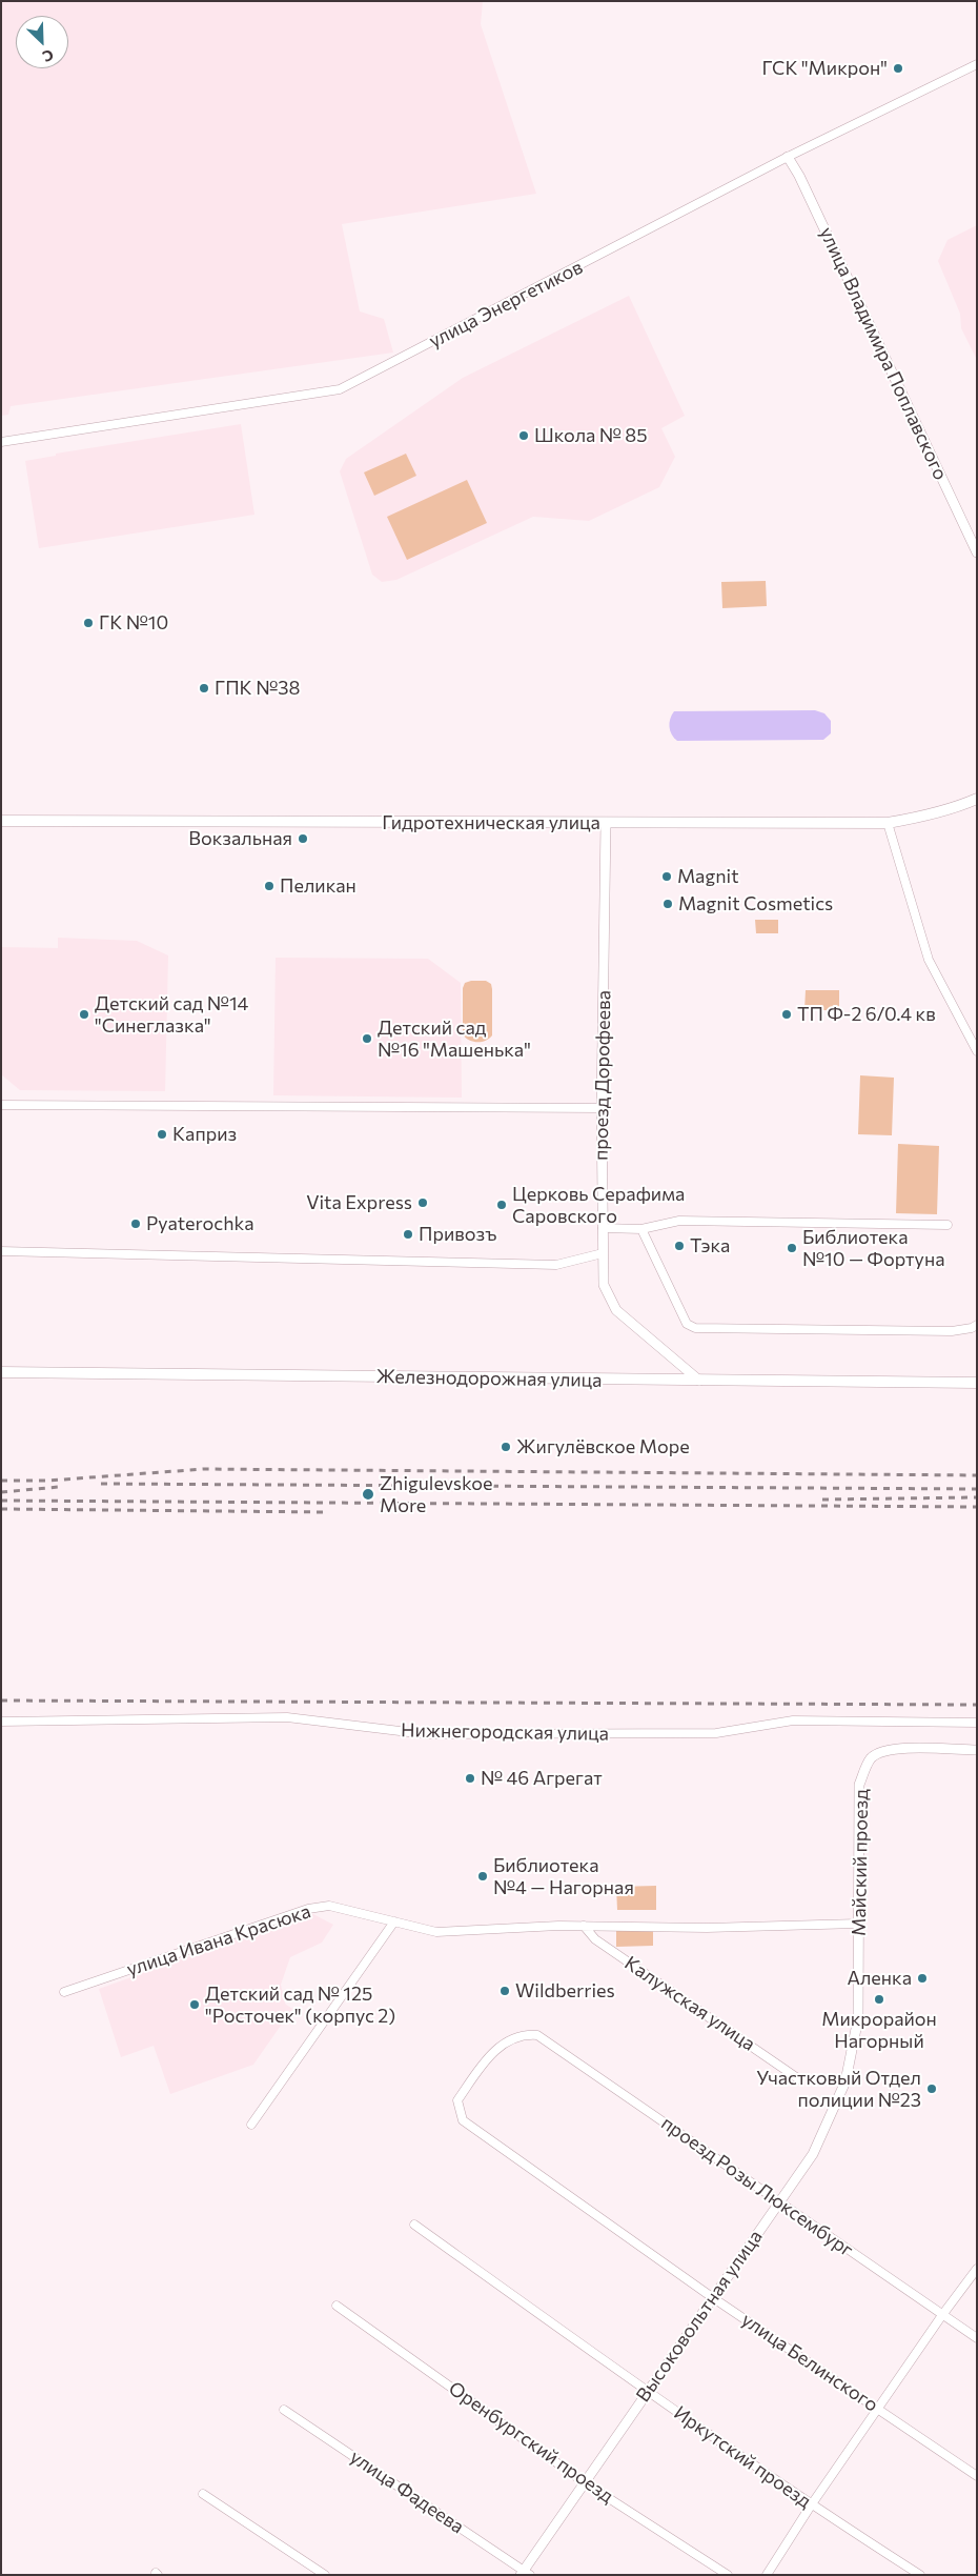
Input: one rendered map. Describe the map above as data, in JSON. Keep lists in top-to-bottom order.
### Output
{
  "streets": {
    "main road": ["Гидротехническая улица", "Железнодорожная улица"],
    "street": [
      "улица Энергетиков",
      "улица Владимира Поплавского",
      "проезд Дорофеева",
      "Нижнегородская улица",
      "Майский проезд",
      "улица Ивана Красюка",
      "Калужская улица",
      "проезд Розы Люксембург",
      "Высоковольтная улица",
      "улица Белинского",
      "Оренбургский проезд",
      "Иркутский проезд",
      "улица Фадеева"
    ]
  },
  "crossings": [
    ["улица Энергетиков", "улица Владимира Поплавского"],
    ["Гидротехническая улица", "проезд Дорофеева"],
    ["проезд Дорофеева", "Железнодорожная улица"],
    ["Майский проезд", "улица Ивана Красюка"],
    ["Майский проезд", "Высоковольтная улица"],
    ["улица Ивана Красюка", "Калужская улица"],
    ["проезд Розы Люксембург", "Высоковольтная улица"],
    ["проезд Розы Люксембург", "улица Белинского"],
    ["Высоковольтная улица", "улица Белинского"],
    ["Высоковольтная улица", "Оренбургский проезд"],
    ["Высоковольтная улица", "Иркутский проезд"],
    ["Высоковольтная улица", "улица Фадеева"]
  ],
  "places": [
    "ГСК \"Микрон\"",
    "Школа № 85",
    "ГК №10",
    "ГПК №38",
    "Вокзальная",
    "Magnit",
    "Пеликан",
    "Magnit Cosmetics",
    "Детский сад №14 \"Синеглазка\"",
    "ТП Ф-2 6/0.4 кв",
    "Детский сад №16 \"Машенька\"",
    "Каприз",
    "Vita Express",
    "Церковь Серафима Саровского",
    "Pyaterochka",
    "Привозъ",
    "Тэка",
    "Библиотека №10 — Фортуна",
    "Жигулёвское Море",
    "Zhigulevskoe More",
    "№ 46 Агрегат",
    "Библиотека №4 — Нагорная",
    "Аленка",
    "Wildberries",
    "Микрорайон Нагорный",
    "Детский сад № 125 \"Росточек\" (корпус 2)",
    "Участковый Отдел полиции №23"
  ],
  "north": "bottom right"
}
